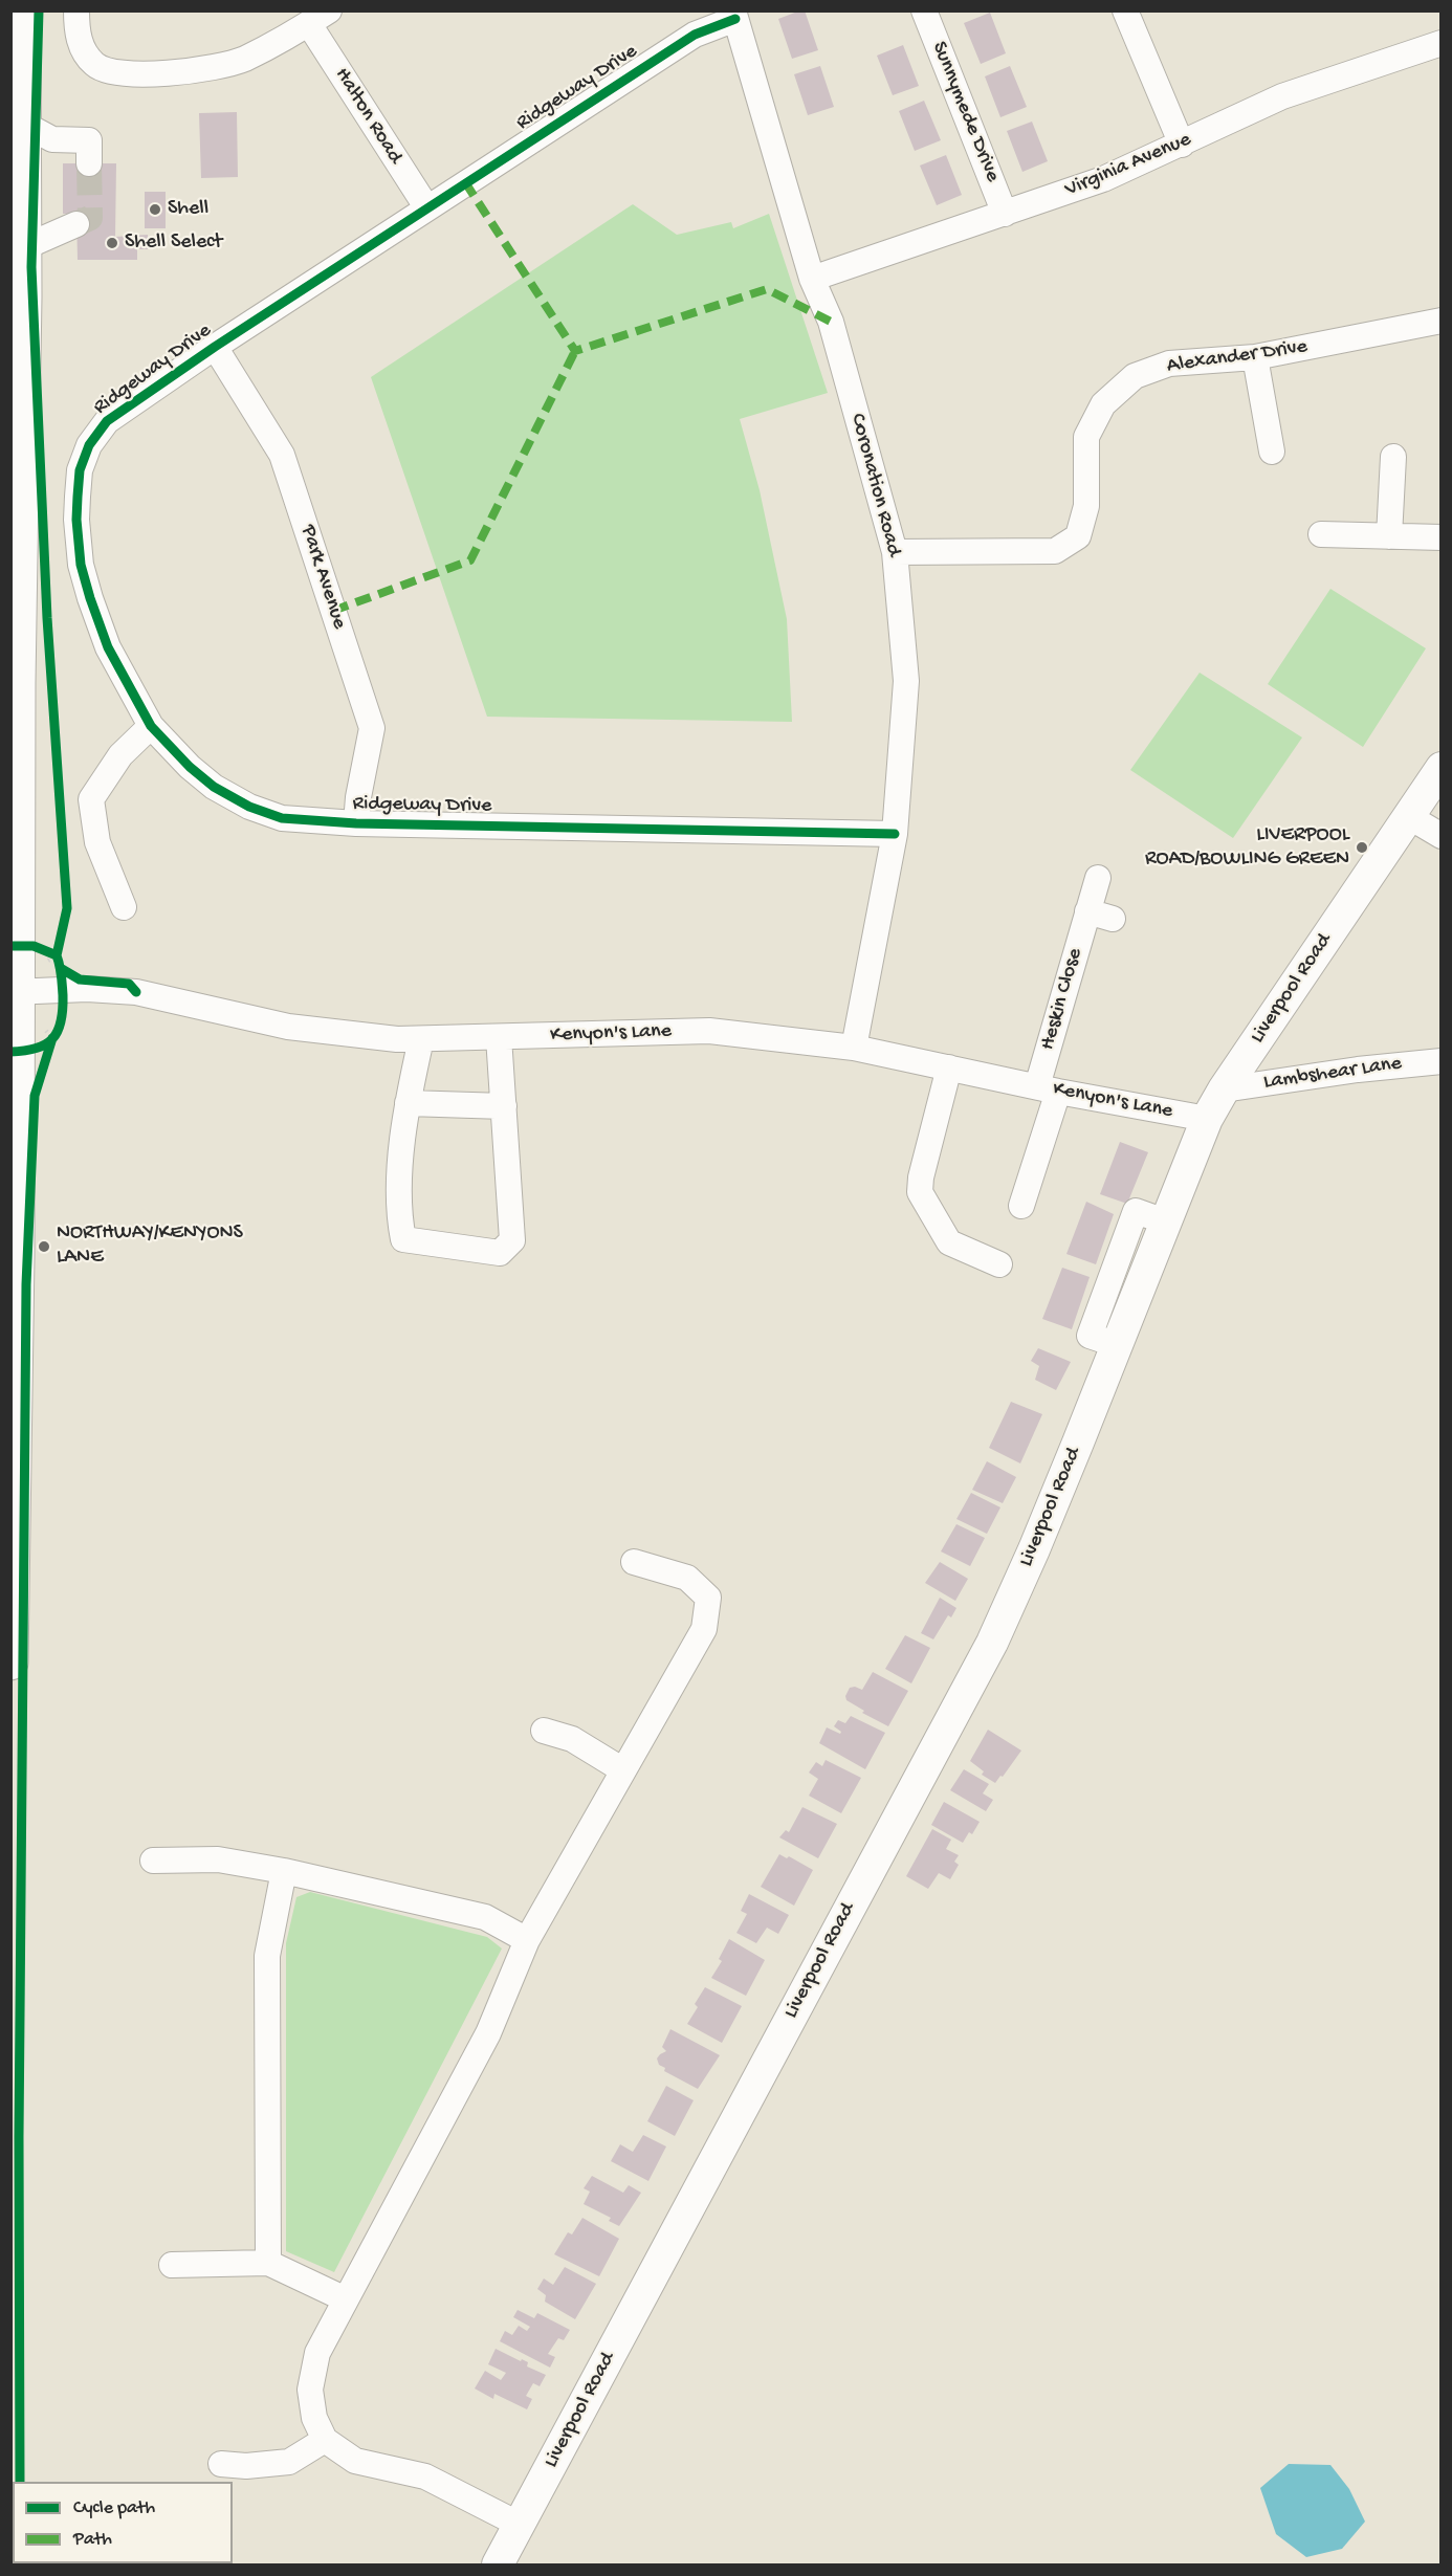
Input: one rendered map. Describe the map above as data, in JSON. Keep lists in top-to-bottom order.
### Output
{
  "streets": {
    "main road": ["Liverpool Road"],
    "street": [
      "Ridgeway Drive",
      "Sunnymede Drive",
      "Halton Road",
      "Virginia Avenue",
      "Alexander Drive",
      "Coronation Road",
      "Park Avenue",
      "Heskin Close",
      "Kenyon's Lane",
      "Lambshear Lane"
    ]
  },
  "crossings": [
    ["Ridgeway Drive", "Halton Road"],
    ["Ridgeway Drive", "Coronation Road"],
    ["Ridgeway Drive", "Park Avenue"],
    ["Sunnymede Drive", "Virginia Avenue"],
    ["Virginia Avenue", "Coronation Road"],
    ["Alexander Drive", "Coronation Road"],
    ["Coronation Road", "Kenyon's Lane"],
    ["Liverpool Road", "Kenyon's Lane"],
    ["Liverpool Road", "Lambshear Lane"],
    ["Heskin Close", "Kenyon's Lane"]
  ],
  "places": [
    "Shell",
    "Shell Select",
    "LIVERPOOL ROAD/BOWLING GREEN",
    "NORTHWAY/KENYONS LANE"
  ],
  "legend": ["Cycle path", "Path"]
}
